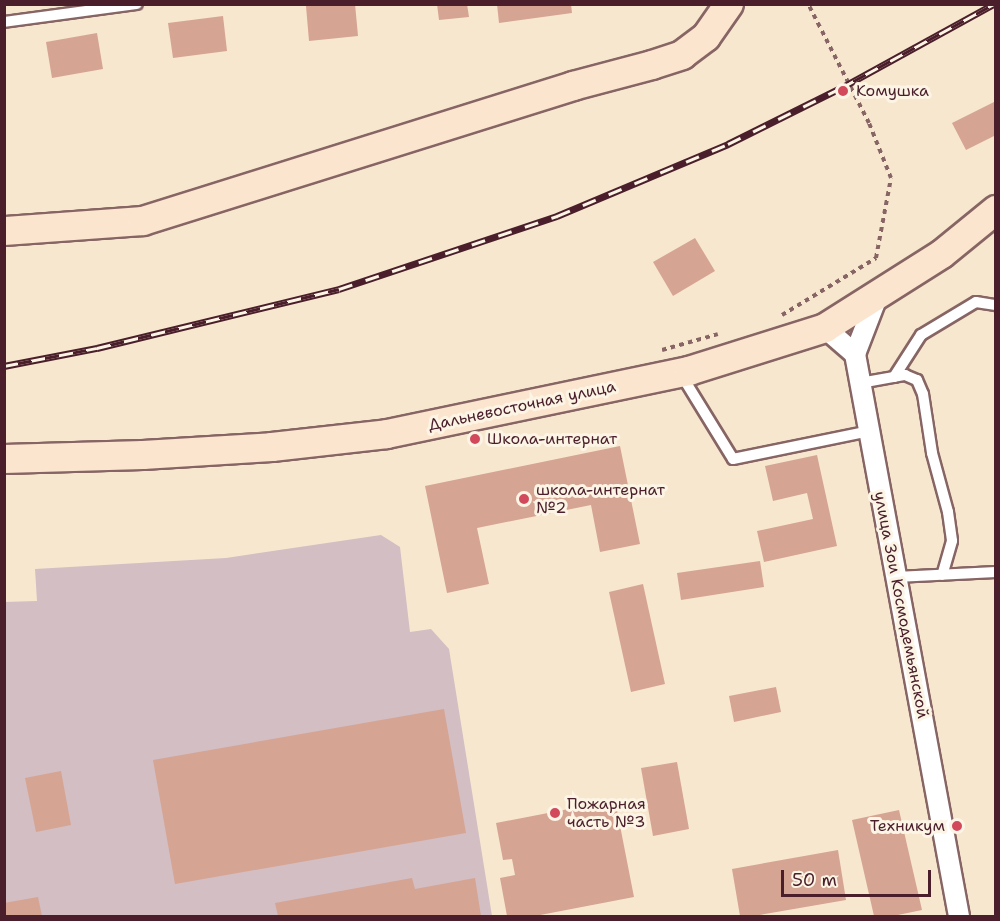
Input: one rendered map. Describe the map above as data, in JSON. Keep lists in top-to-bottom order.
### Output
{
  "streets": {
    "street": ["Дальневосточная улица", "улица Зои Космодемьянской"]
  },
  "places": [
    "Комушка",
    "Школа-интернат",
    "школа-интернат №2",
    "Пожарная часть №3",
    "Техникум"
  ],
  "scale_bar": "50 m"
}
